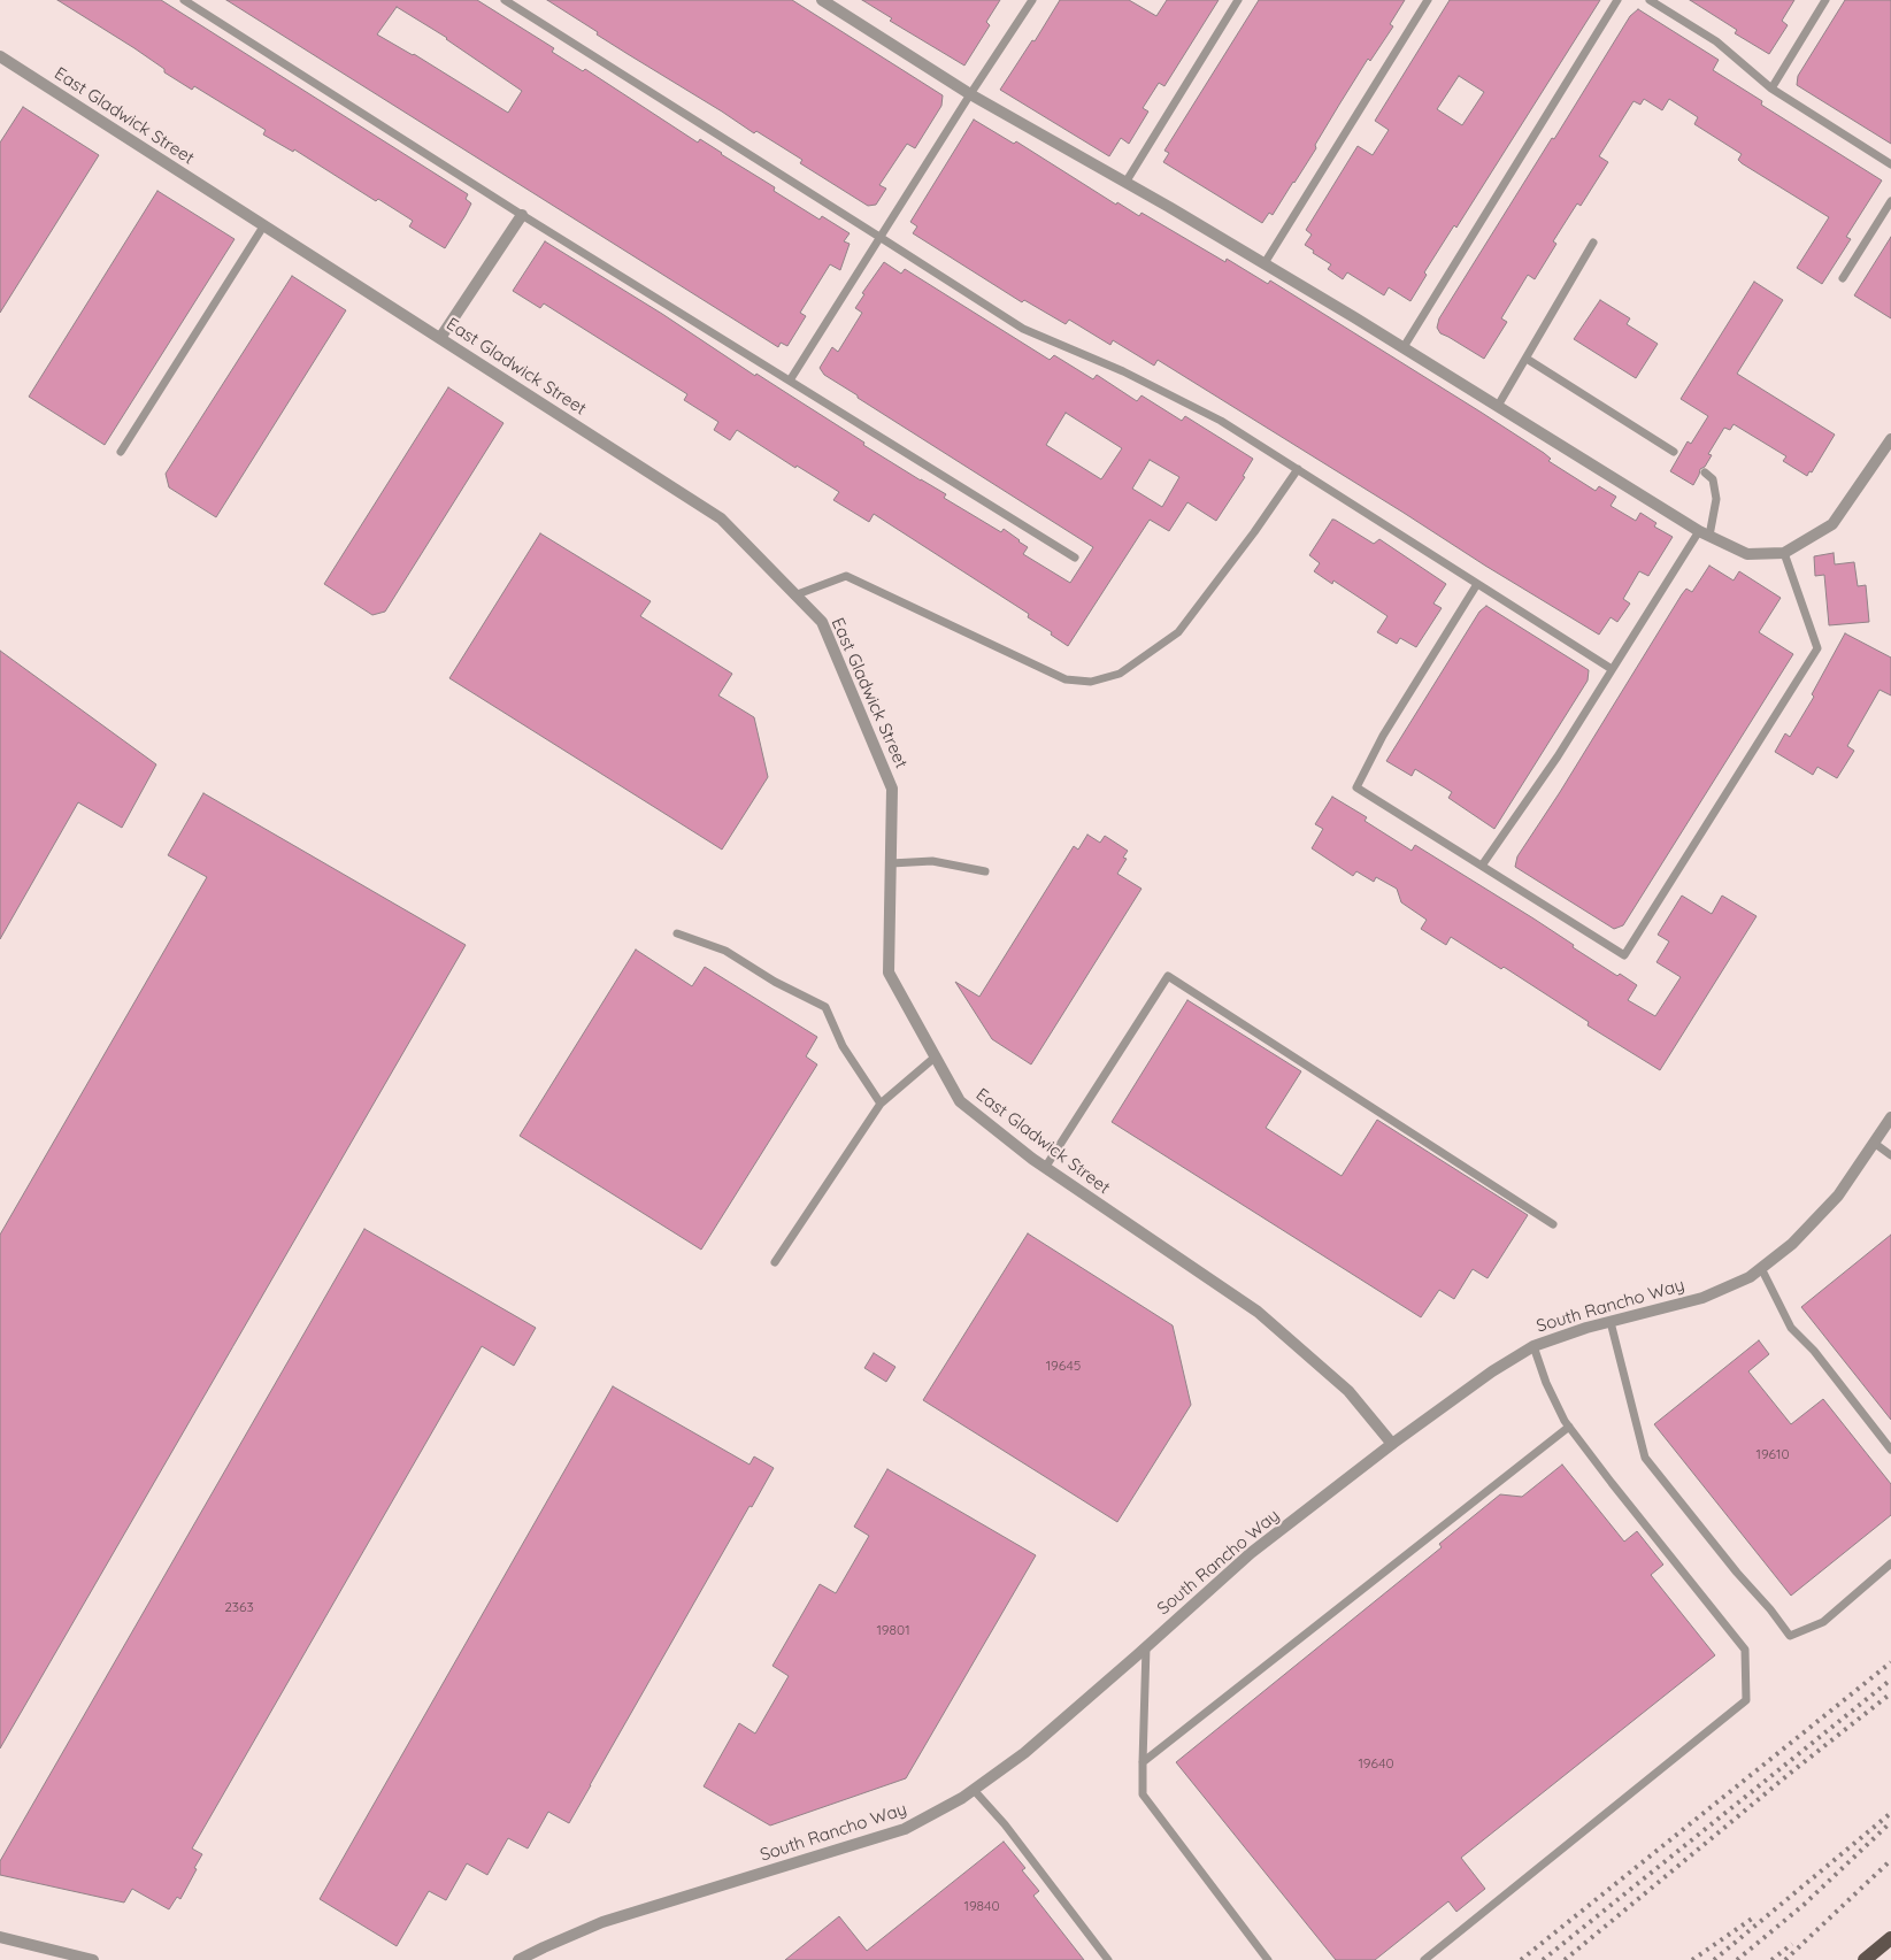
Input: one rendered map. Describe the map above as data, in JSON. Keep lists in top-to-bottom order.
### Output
{
  "streets": {
    "street": ["East Gladwick Street", "South Rancho Way"]
  },
  "crossings": [
    ["East Gladwick Street", "South Rancho Way"]
  ],
  "house_numbers": [
    "19645",
    "19610",
    "2363",
    "19801",
    "19640",
    "19840"
  ]
}
